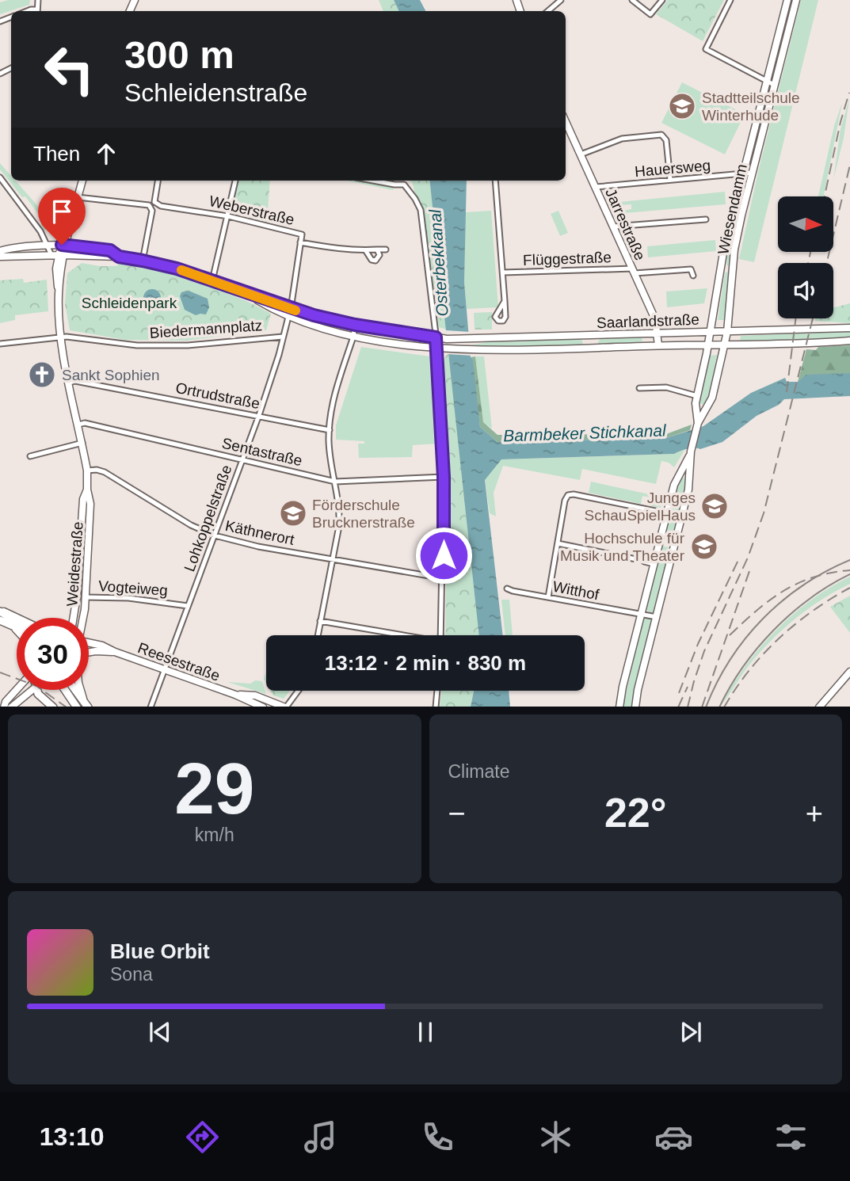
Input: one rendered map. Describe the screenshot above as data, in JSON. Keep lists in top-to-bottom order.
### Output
{
  "streets": {
    "street": [
      "Hauersweg",
      "Wiesendamm",
      "Weberstraße",
      "Jarrestraße",
      "Flüggestraße",
      "Saarlandstraße",
      "Biedermannplatz",
      "Ortrudstraße",
      "Sentastraße",
      "Lohkoppelstraße",
      "Käthnerort",
      "Weidestraße",
      "Vogteiweg",
      "Witthof",
      "Reesestraße"
    ]
  },
  "crossings": [
    ["Hauersweg", "Wiesendamm"],
    ["Hauersweg", "Jarrestraße"],
    ["Wiesendamm", "Saarlandstraße"],
    ["Wiesendamm", "Witthof"],
    ["Jarrestraße", "Flüggestraße"],
    ["Jarrestraße", "Saarlandstraße"],
    ["Saarlandstraße", "Biedermannplatz"],
    ["Biedermannplatz", "Lohkoppelstraße"],
    ["Biedermannplatz", "Weidestraße"],
    ["Ortrudstraße", "Lohkoppelstraße"],
    ["Ortrudstraße", "Weidestraße"],
    ["Sentastraße", "Lohkoppelstraße"],
    ["Sentastraße", "Weidestraße"],
    ["Lohkoppelstraße", "Käthnerort"],
    ["Lohkoppelstraße", "Vogteiweg"],
    ["Lohkoppelstraße", "Reesestraße"],
    ["Käthnerort", "Weidestraße"],
    ["Weidestraße", "Vogteiweg"]
  ],
  "water": ["Osterbekkanal", "Barmbeker Stichkanal"],
  "parks": ["Schleidenpark"],
  "places": {
    "school or university": [
      "Stadtteilschule Winterhude",
      "Junges SchauSpielHaus",
      "Förderschule Brucknerstraße",
      "Hochschule für Musik und Theater"
    ],
    "church": ["Sankt Sophien"]
  },
  "north": "right",
  "page": {
    "turn": ["300 m", "Schleidenstraße"],
    "then": "Then",
    "limit": "30",
    "trip": "13:12 · 2 min · 830 m",
    "tile": [
      ["29", "km/h"],
      "Climate"
    ],
    "heat": ["−", "22°", "+"],
    "song": ["Blue Orbit", "Sona"],
    "tabs": "13:10"
  }
}
